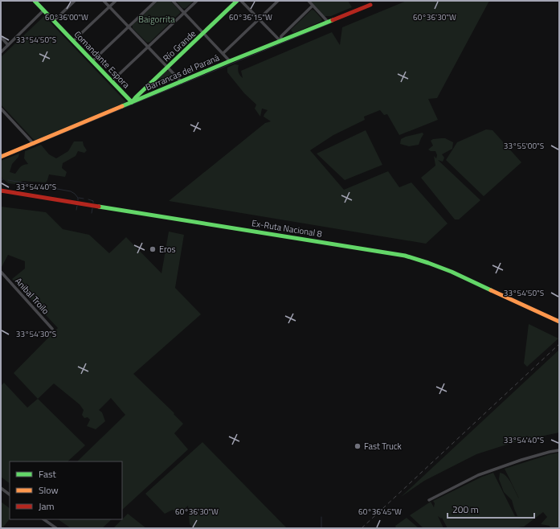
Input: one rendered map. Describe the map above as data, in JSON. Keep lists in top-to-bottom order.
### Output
{
  "streets": {
    "street": [
      "Río Grande",
      "Comandante Espora",
      "Barrancas del Paraná",
      "Ex-Ruta Nacional 8",
      "Anibal Troilo"
    ]
  },
  "crossings": [
    ["Río Grande", "Comandante Espora"],
    ["Río Grande", "Barrancas del Paraná"],
    ["Comandante Espora", "Barrancas del Paraná"]
  ],
  "parks": ["Baigorrita"],
  "places": ["Eros", "Fast Truck"],
  "legend": ["Fast", "Slow", "Jam"],
  "scale_bar": "200 m",
  "coordinates": [
    "60°36'00\"W",
    "60°36'15\"W",
    "60°36'30\"W",
    "33°54'50\"S",
    "33°55'00\"S",
    "33°54'40\"S",
    "33°54'30\"S",
    "60°36'45\"W"
  ]
}
